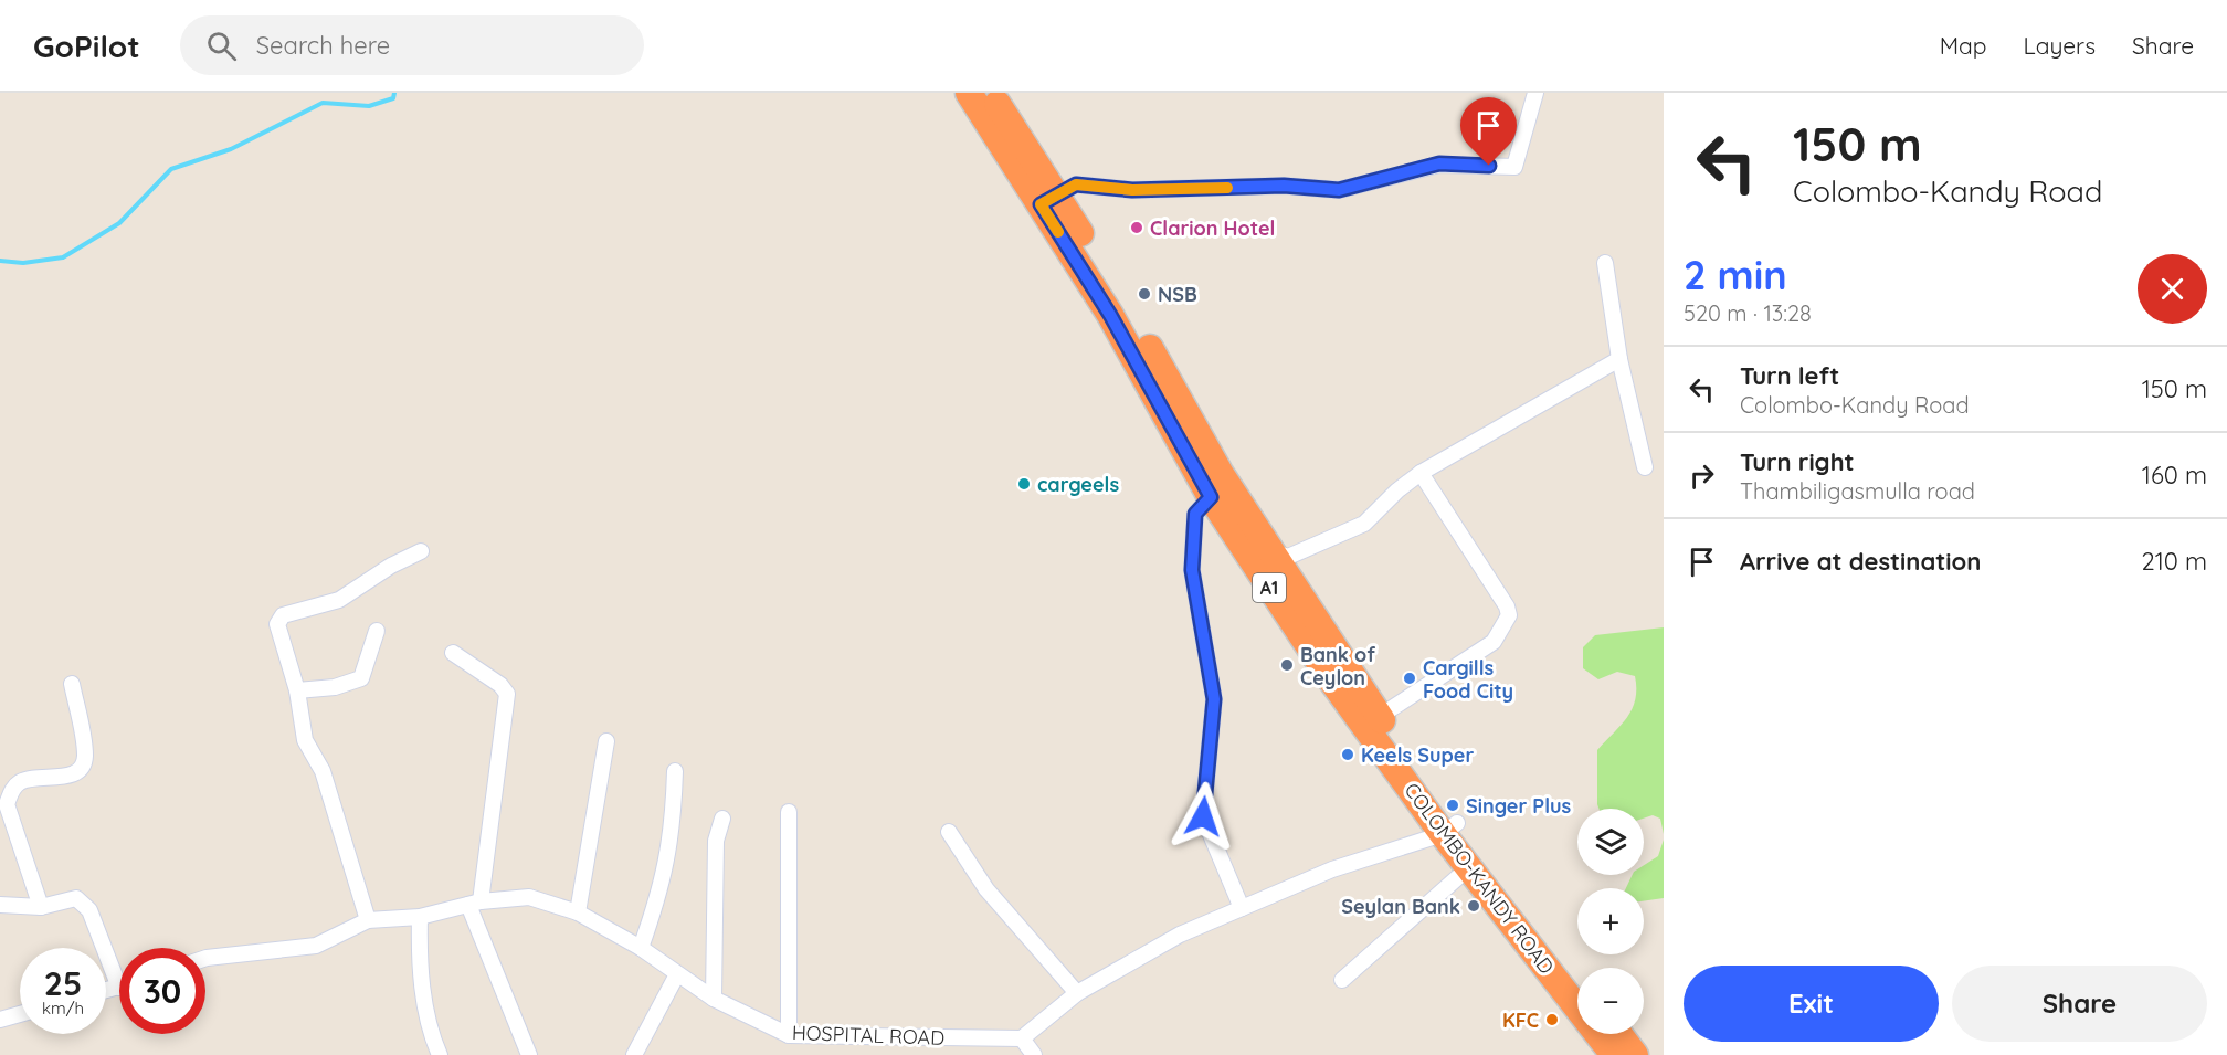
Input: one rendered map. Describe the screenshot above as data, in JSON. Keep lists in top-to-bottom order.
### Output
{
  "streets": {
    "highway": ["A1", "COLOMBO-KANDY ROAD"],
    "street": ["HOSPITAL ROAD"]
  },
  "places": [
    "Clarion Hotel",
    "NSB",
    "cargeels",
    "Bank of Ceylon",
    "Cargills Food City",
    "Keels Super",
    "Singer Plus",
    "Seylan Bank",
    "KFC"
  ],
  "page": {
    "header": "GoPilot",
    "search": "Search here",
    "nav": ["Map", "Layers", "Share"],
    "turn": ["150 m", "Colombo-Kandy Road"],
    "heading": ["2 min", "520 m · 13:28"],
    "list": [
      {
        "name": "Turn left",
        "note": "Colombo-Kandy Road",
        "value": "150 m"
      },
      {
        "name": "Turn right",
        "note": "Thambiligasmulla road",
        "value": "160 m"
      },
      {
        "name": "Arrive at destination",
        "value": "210 m"
      }
    ],
    "map_buttons": ["+", "−"],
    "speed": "25 km/h",
    "limit": "30",
    "buttons": ["Exit", "Share"]
  }
}
